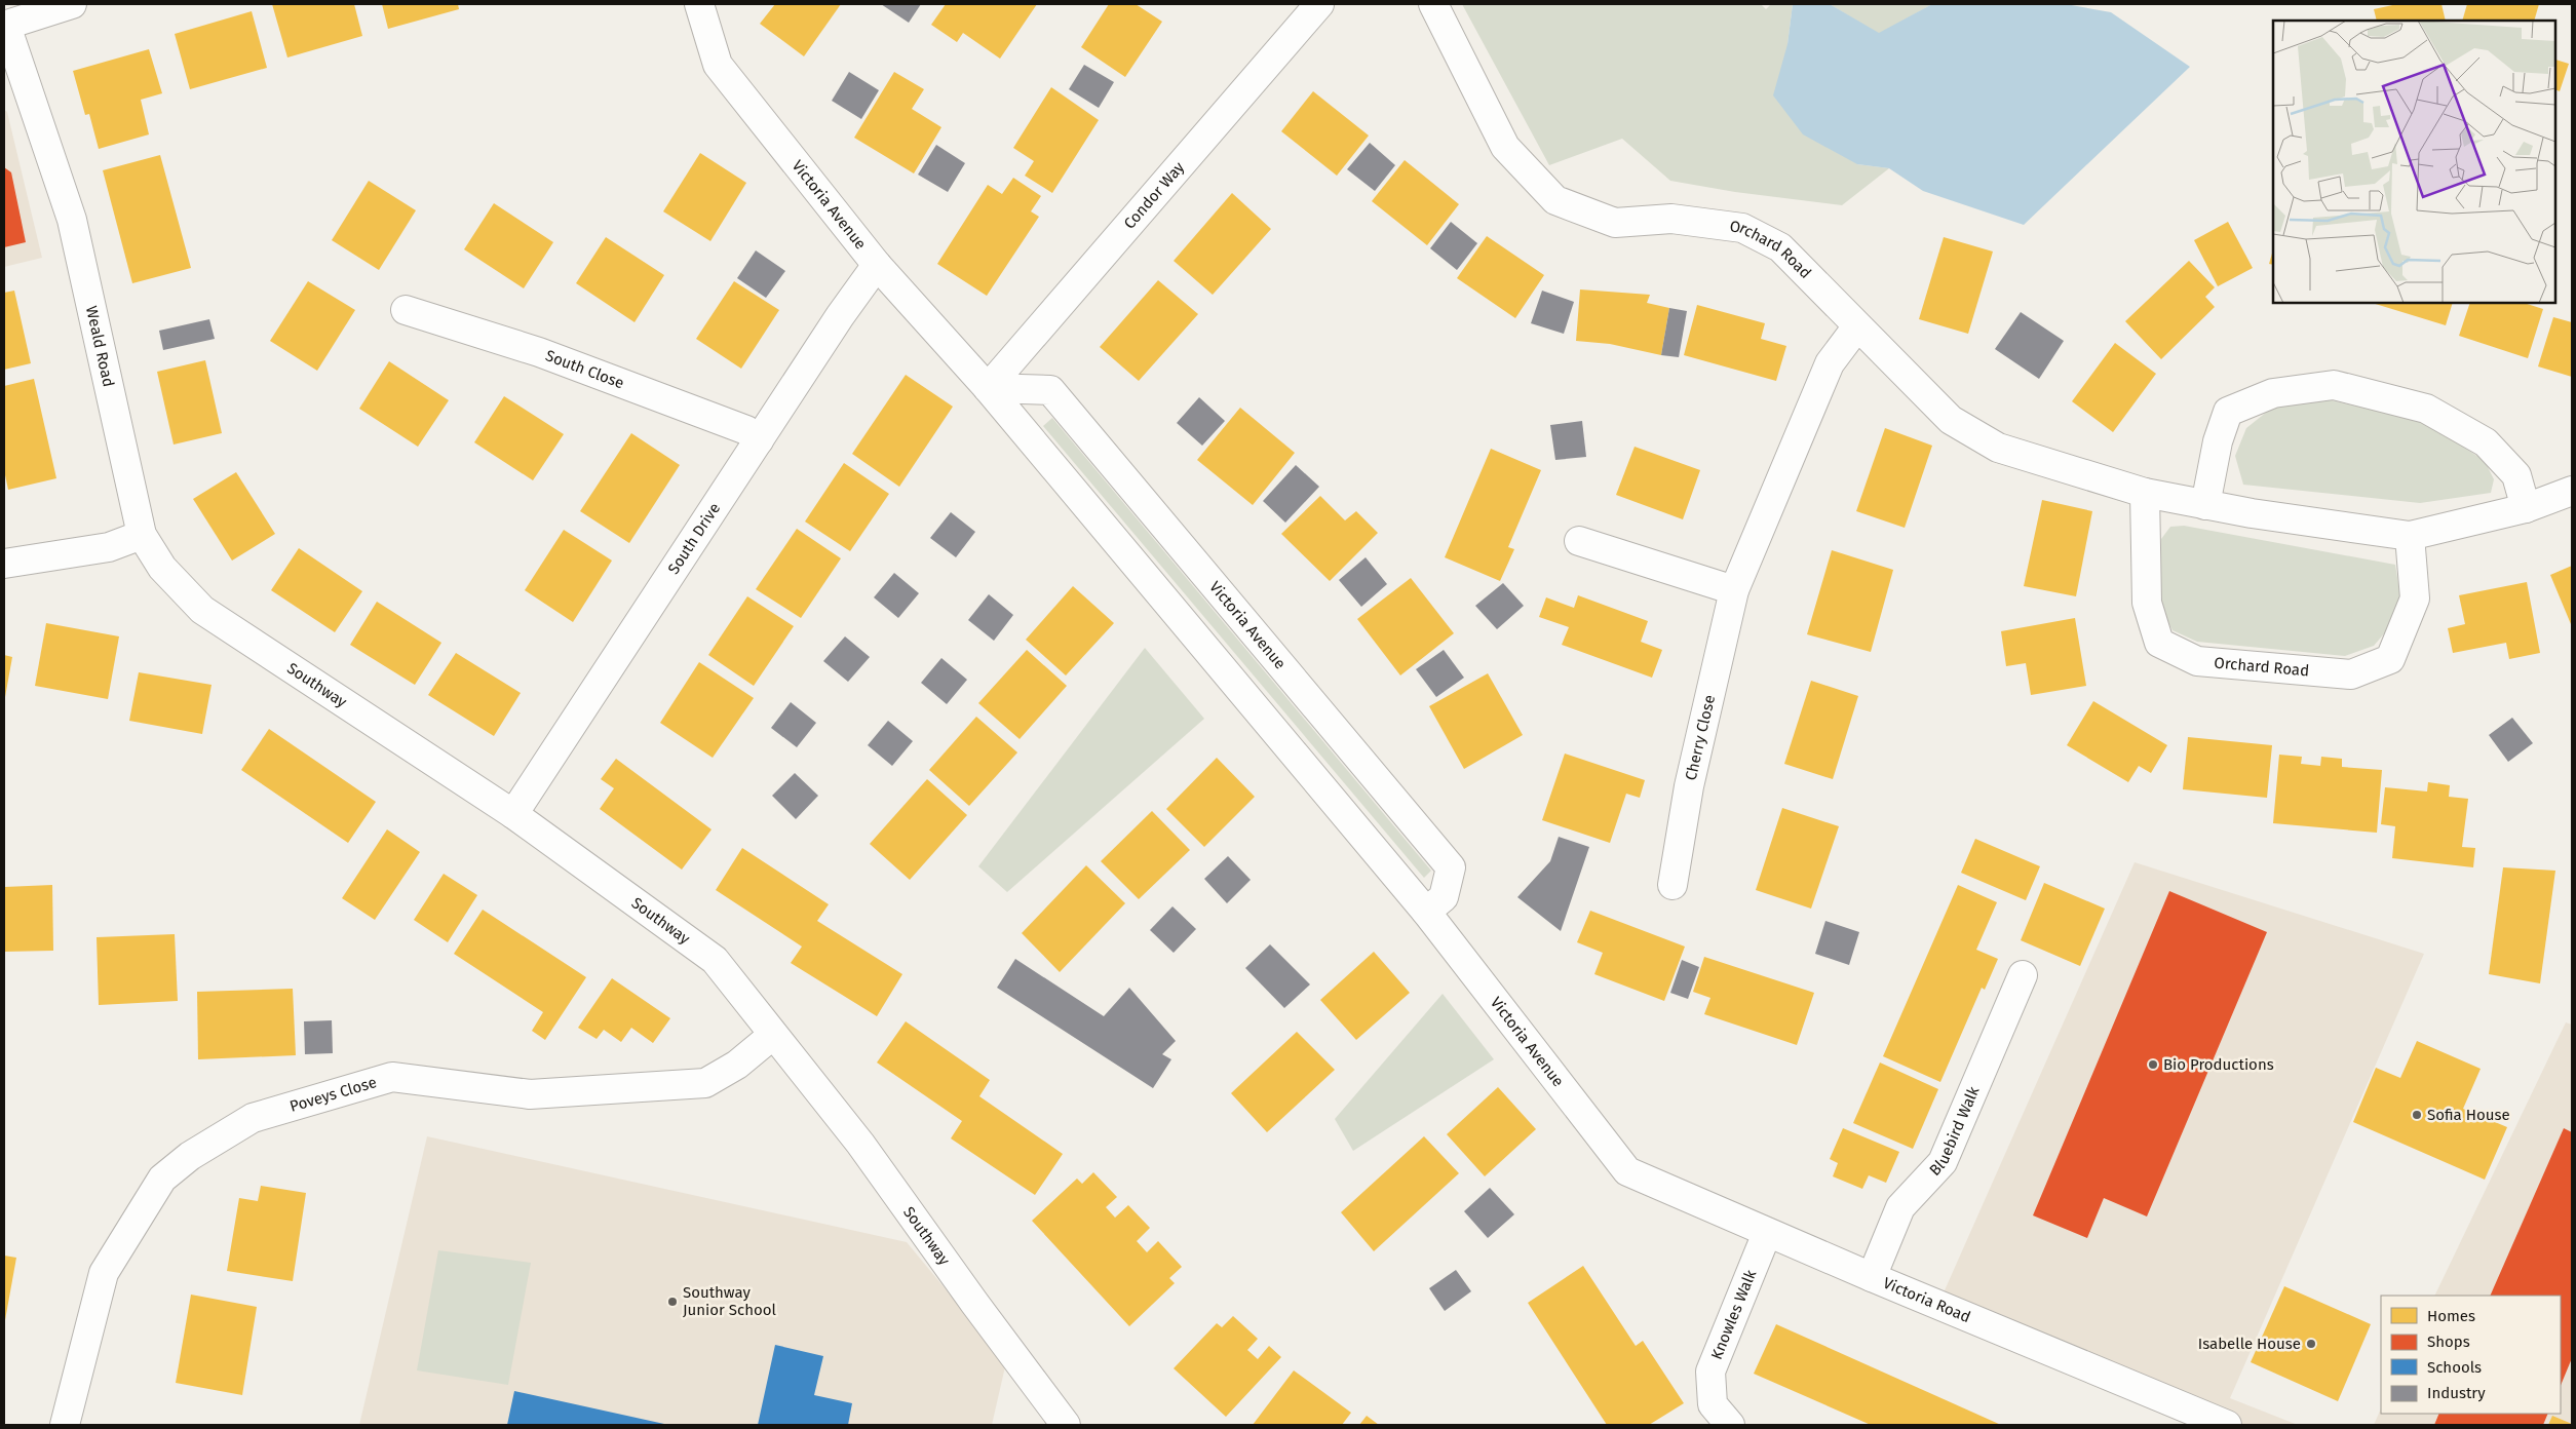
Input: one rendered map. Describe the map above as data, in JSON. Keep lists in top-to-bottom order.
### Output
{
  "streets": {
    "street": [
      "Condor Way",
      "Victoria Avenue",
      "Orchard Road",
      "Weald Road",
      "South Close",
      "South Drive",
      "Southway",
      "Cherry Close",
      "Poveys Close",
      "Bluebird Walk",
      "Victoria Road",
      "Knowles Walk"
    ]
  },
  "crossings": [
    ["Condor Way", "Victoria Avenue"],
    ["Victoria Avenue", "South Drive"],
    ["Victoria Avenue", "Victoria Road"],
    ["Orchard Road", "Cherry Close"],
    ["Weald Road", "Southway"],
    ["South Close", "South Drive"],
    ["South Drive", "Southway"],
    ["Southway", "Poveys Close"],
    ["Bluebird Walk", "Victoria Road"],
    ["Victoria Road", "Knowles Walk"]
  ],
  "places": [
    "Bio Productions",
    "Sofia House",
    "Southway Junior School",
    "Isabelle House"
  ],
  "legend": [
    "Homes",
    "Shops",
    "Schools",
    "Industry"
  ]
}
